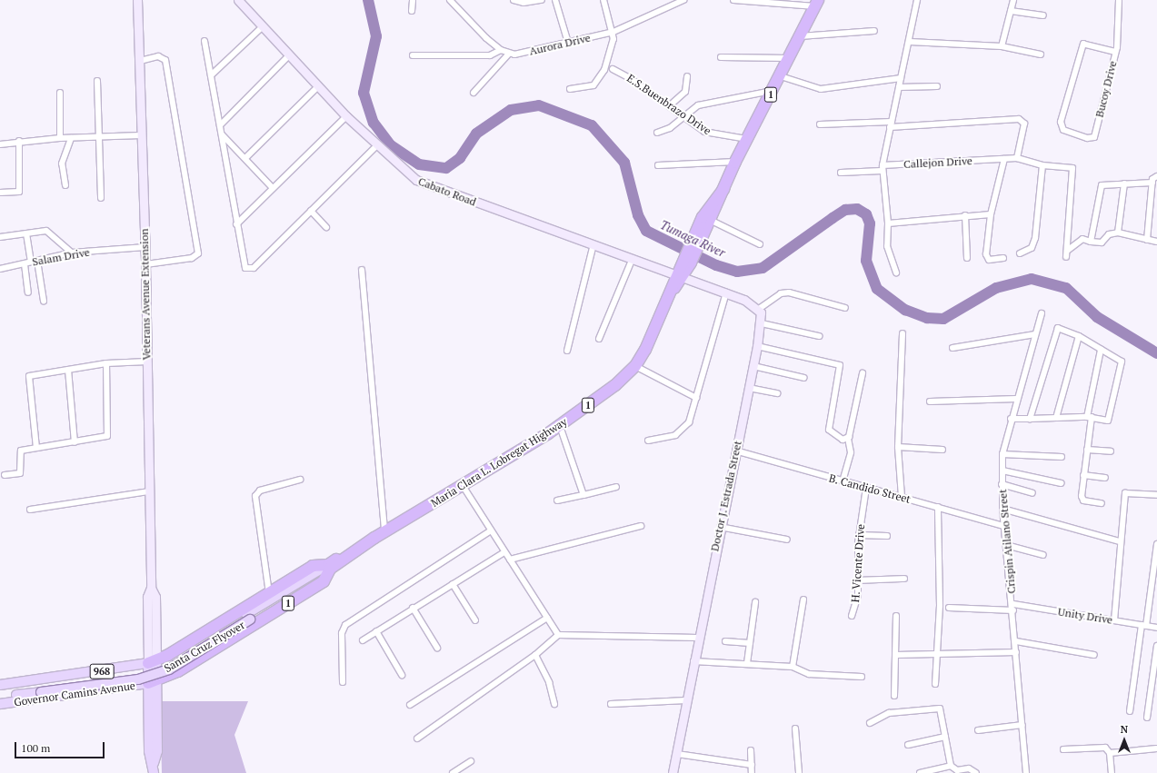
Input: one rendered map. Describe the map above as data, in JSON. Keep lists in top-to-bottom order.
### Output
{
  "streets": {
    "highway": ["1", "Maria Clara L. Lobregat Highway"],
    "main road": ["Santa Cruz Flyover", "968", "Governor Camins Avenue"],
    "street": [
      "Aurora Drive",
      "Bucoy Drive",
      "E.S.Buenbrazo Drive",
      "Callejon Drive",
      "Cabato Road",
      "Salam Drive",
      "Veterans Avenue Extension",
      "B. Candido Street",
      "Doctor J. Estrada Street",
      "Crispin Atilano Street",
      "H. Vicente Drive",
      "Unity Drive"
    ]
  },
  "crossings": [
    ["E.S.Buenbrazo Drive", "Maria Clara L. Lobregat Highway"],
    ["Cabato Road", "Maria Clara L. Lobregat Highway"],
    ["Salam Drive", "Veterans Avenue Extension"],
    ["Veterans Avenue Extension", "Maria Clara L. Lobregat Highway"],
    ["Veterans Avenue Extension", "Governor Camins Avenue"],
    ["Maria Clara L. Lobregat Highway", "Santa Cruz Flyover"],
    ["Maria Clara L. Lobregat Highway", "Governor Camins Avenue"],
    ["B. Candido Street", "Doctor J. Estrada Street"],
    ["B. Candido Street", "Crispin Atilano Street"],
    ["B. Candido Street", "H. Vicente Drive"],
    ["Crispin Atilano Street", "Unity Drive"]
  ],
  "water": ["Tumaga River"],
  "scale_bar": "100 m",
  "north": "top"
}
